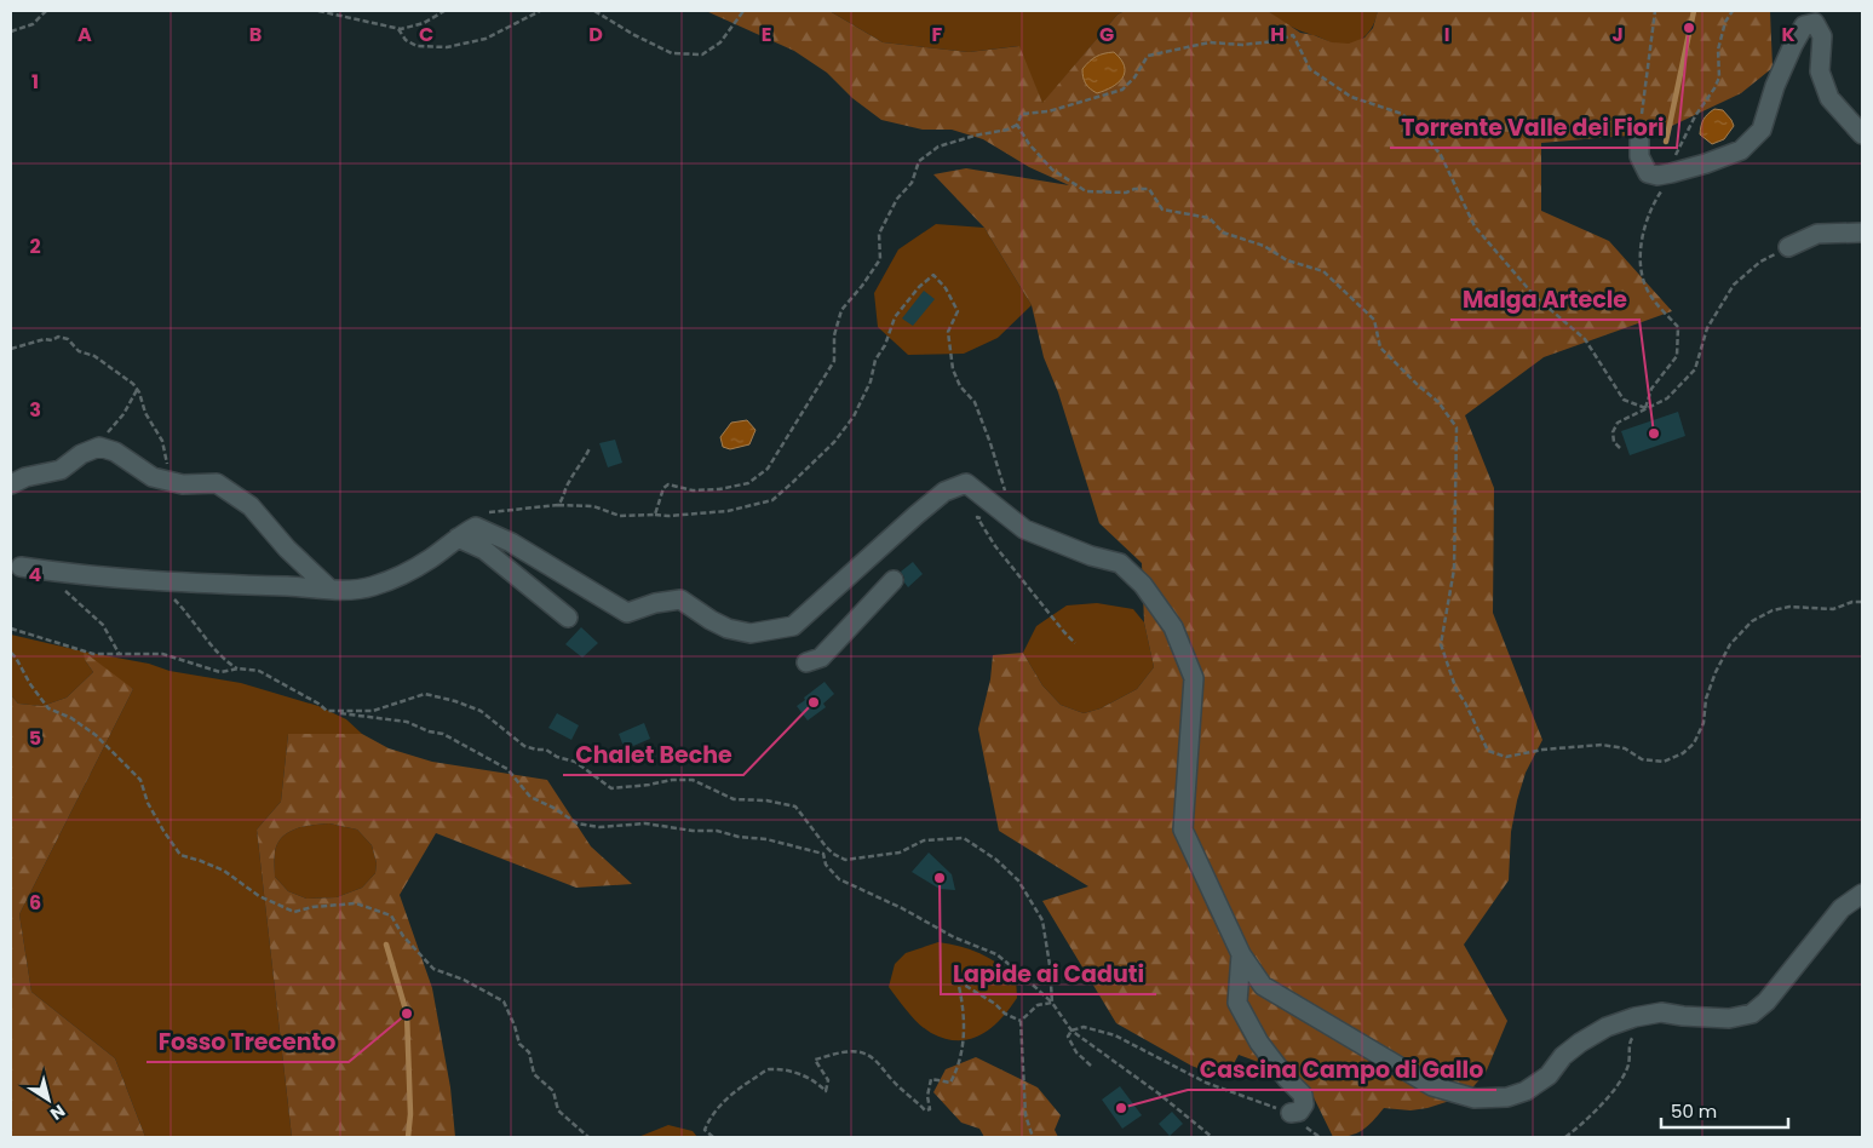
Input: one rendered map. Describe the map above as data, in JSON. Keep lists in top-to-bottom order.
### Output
{
  "places": [
    "Torrente Valle dei Fiori",
    "Malga Artecle",
    "Chalet Beche",
    "Lapide ai Caduti",
    "Fosso Trecento",
    "Cascina Campo di Gallo"
  ],
  "scale_bar": "50 m",
  "north": "bottom right",
  "grid": {
    "columns": [
      "A",
      "B",
      "C",
      "D",
      "E",
      "F",
      "G",
      "H",
      "I",
      "J",
      "K"
    ],
    "rows": [
      "1",
      "2",
      "3",
      "4",
      "5",
      "6"
    ]
  }
}
